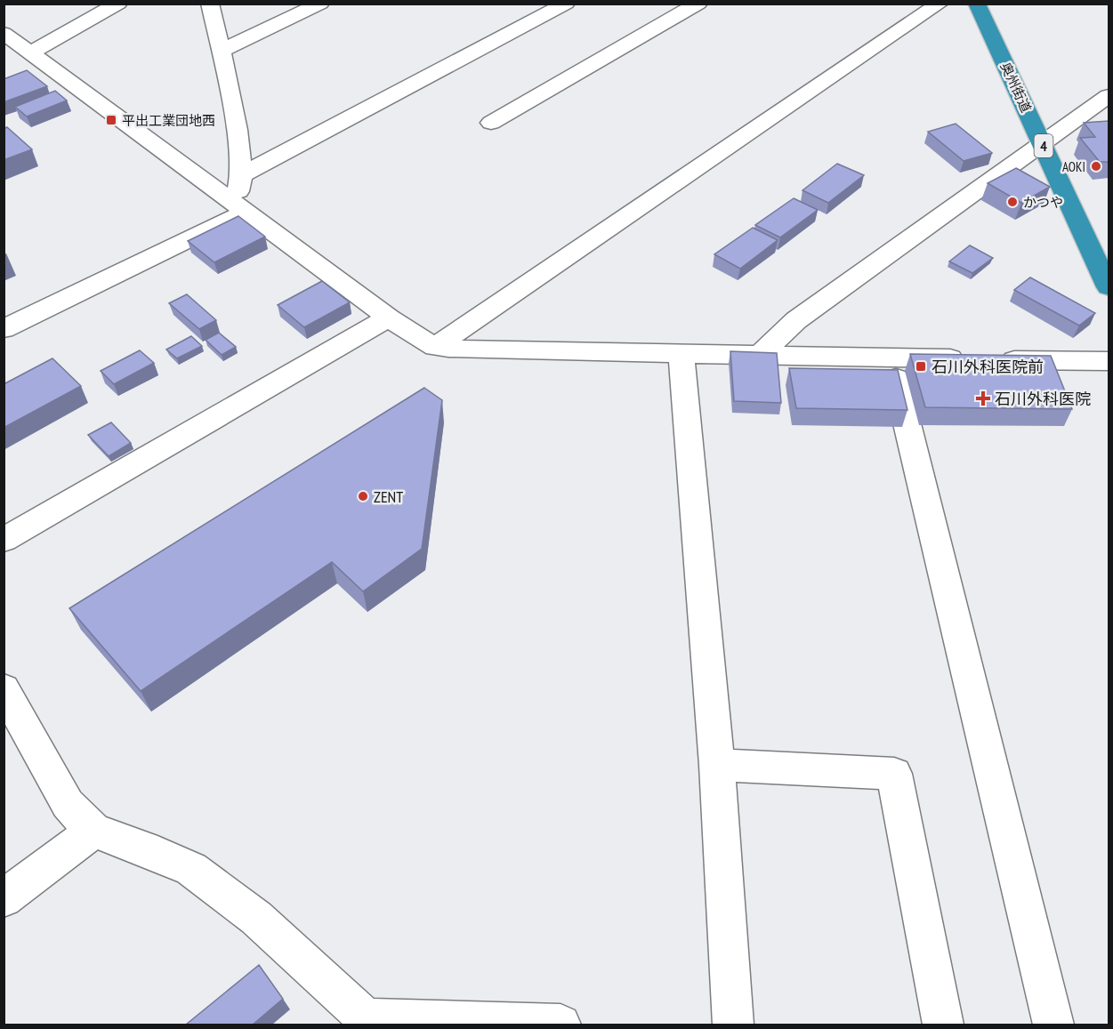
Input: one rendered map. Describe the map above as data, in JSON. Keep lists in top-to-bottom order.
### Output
{
  "streets": {
    "highway": ["奥州街道", "4"]
  },
  "places": {
    "transit": ["平出工業団地西", "石川外科医院前"],
    "other": ["AOKI", "かつや", "ZENT"],
    "health": ["石川外科医院"]
  }
}
